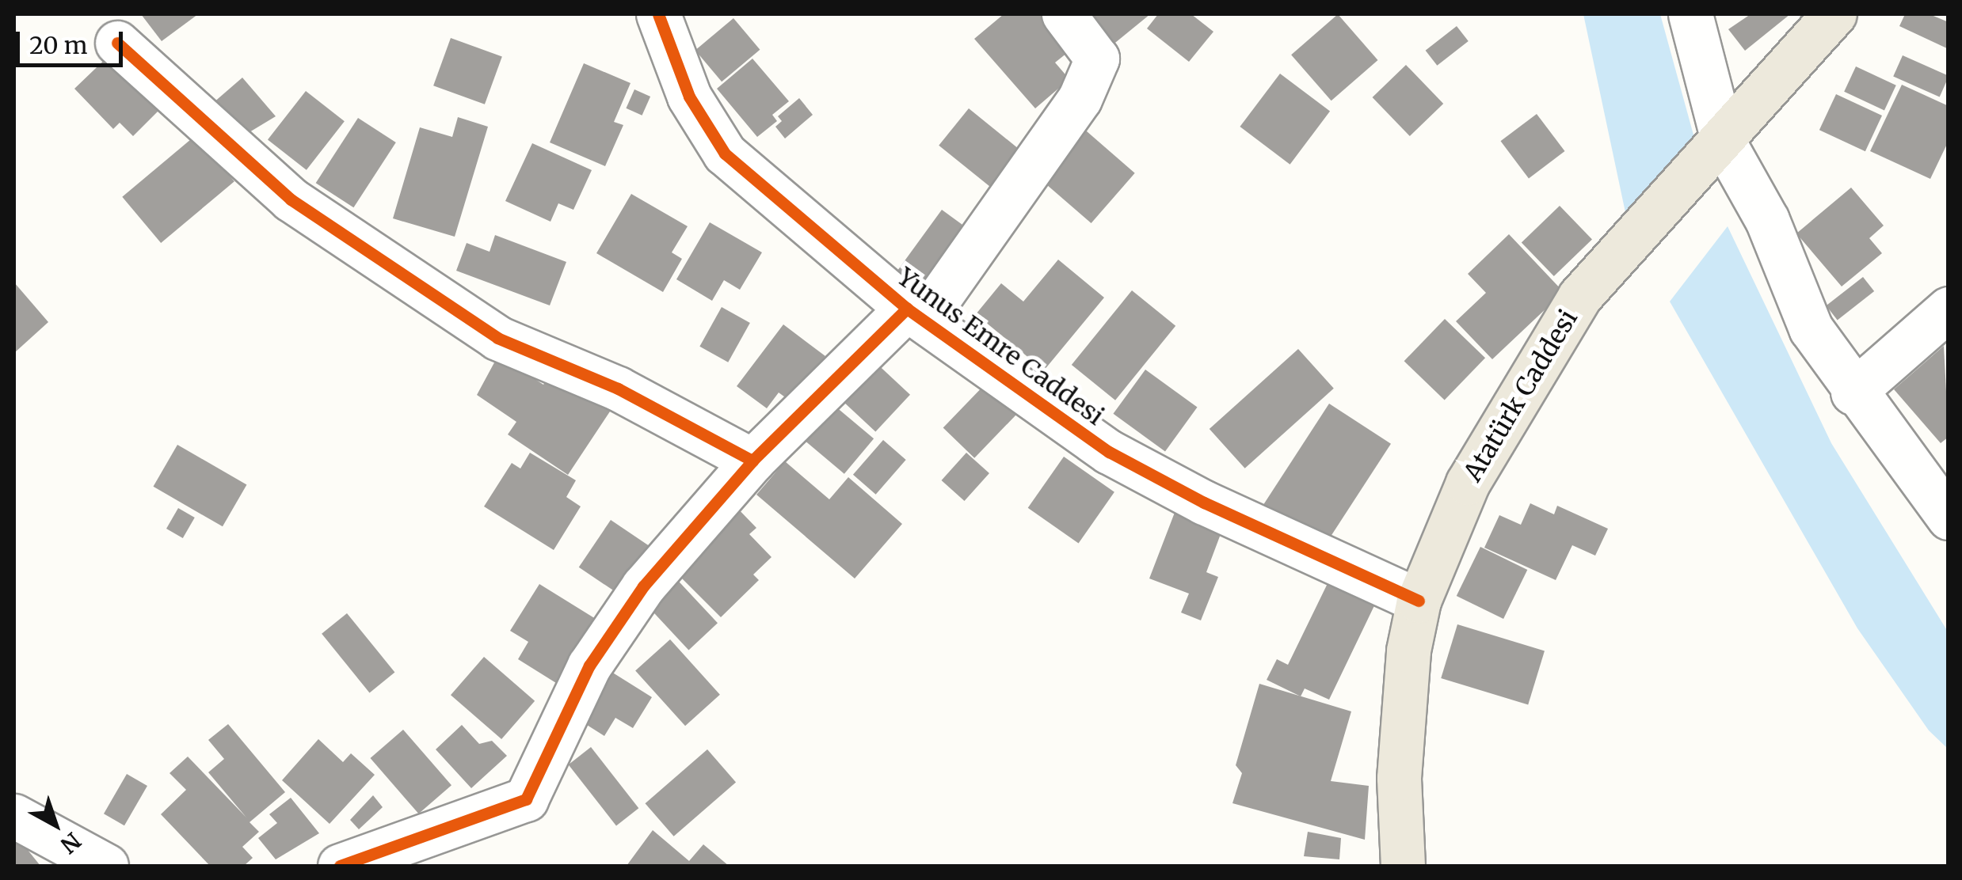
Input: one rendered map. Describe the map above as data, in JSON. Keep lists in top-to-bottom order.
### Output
{
  "streets": {
    "main road": ["Atatürk Caddesi"],
    "street": ["Yunus Emre Caddesi"]
  },
  "crossings": [
    ["Yunus Emre Caddesi", "Atatürk Caddesi"]
  ],
  "scale_bar": "20 m",
  "north": "bottom right"
}
